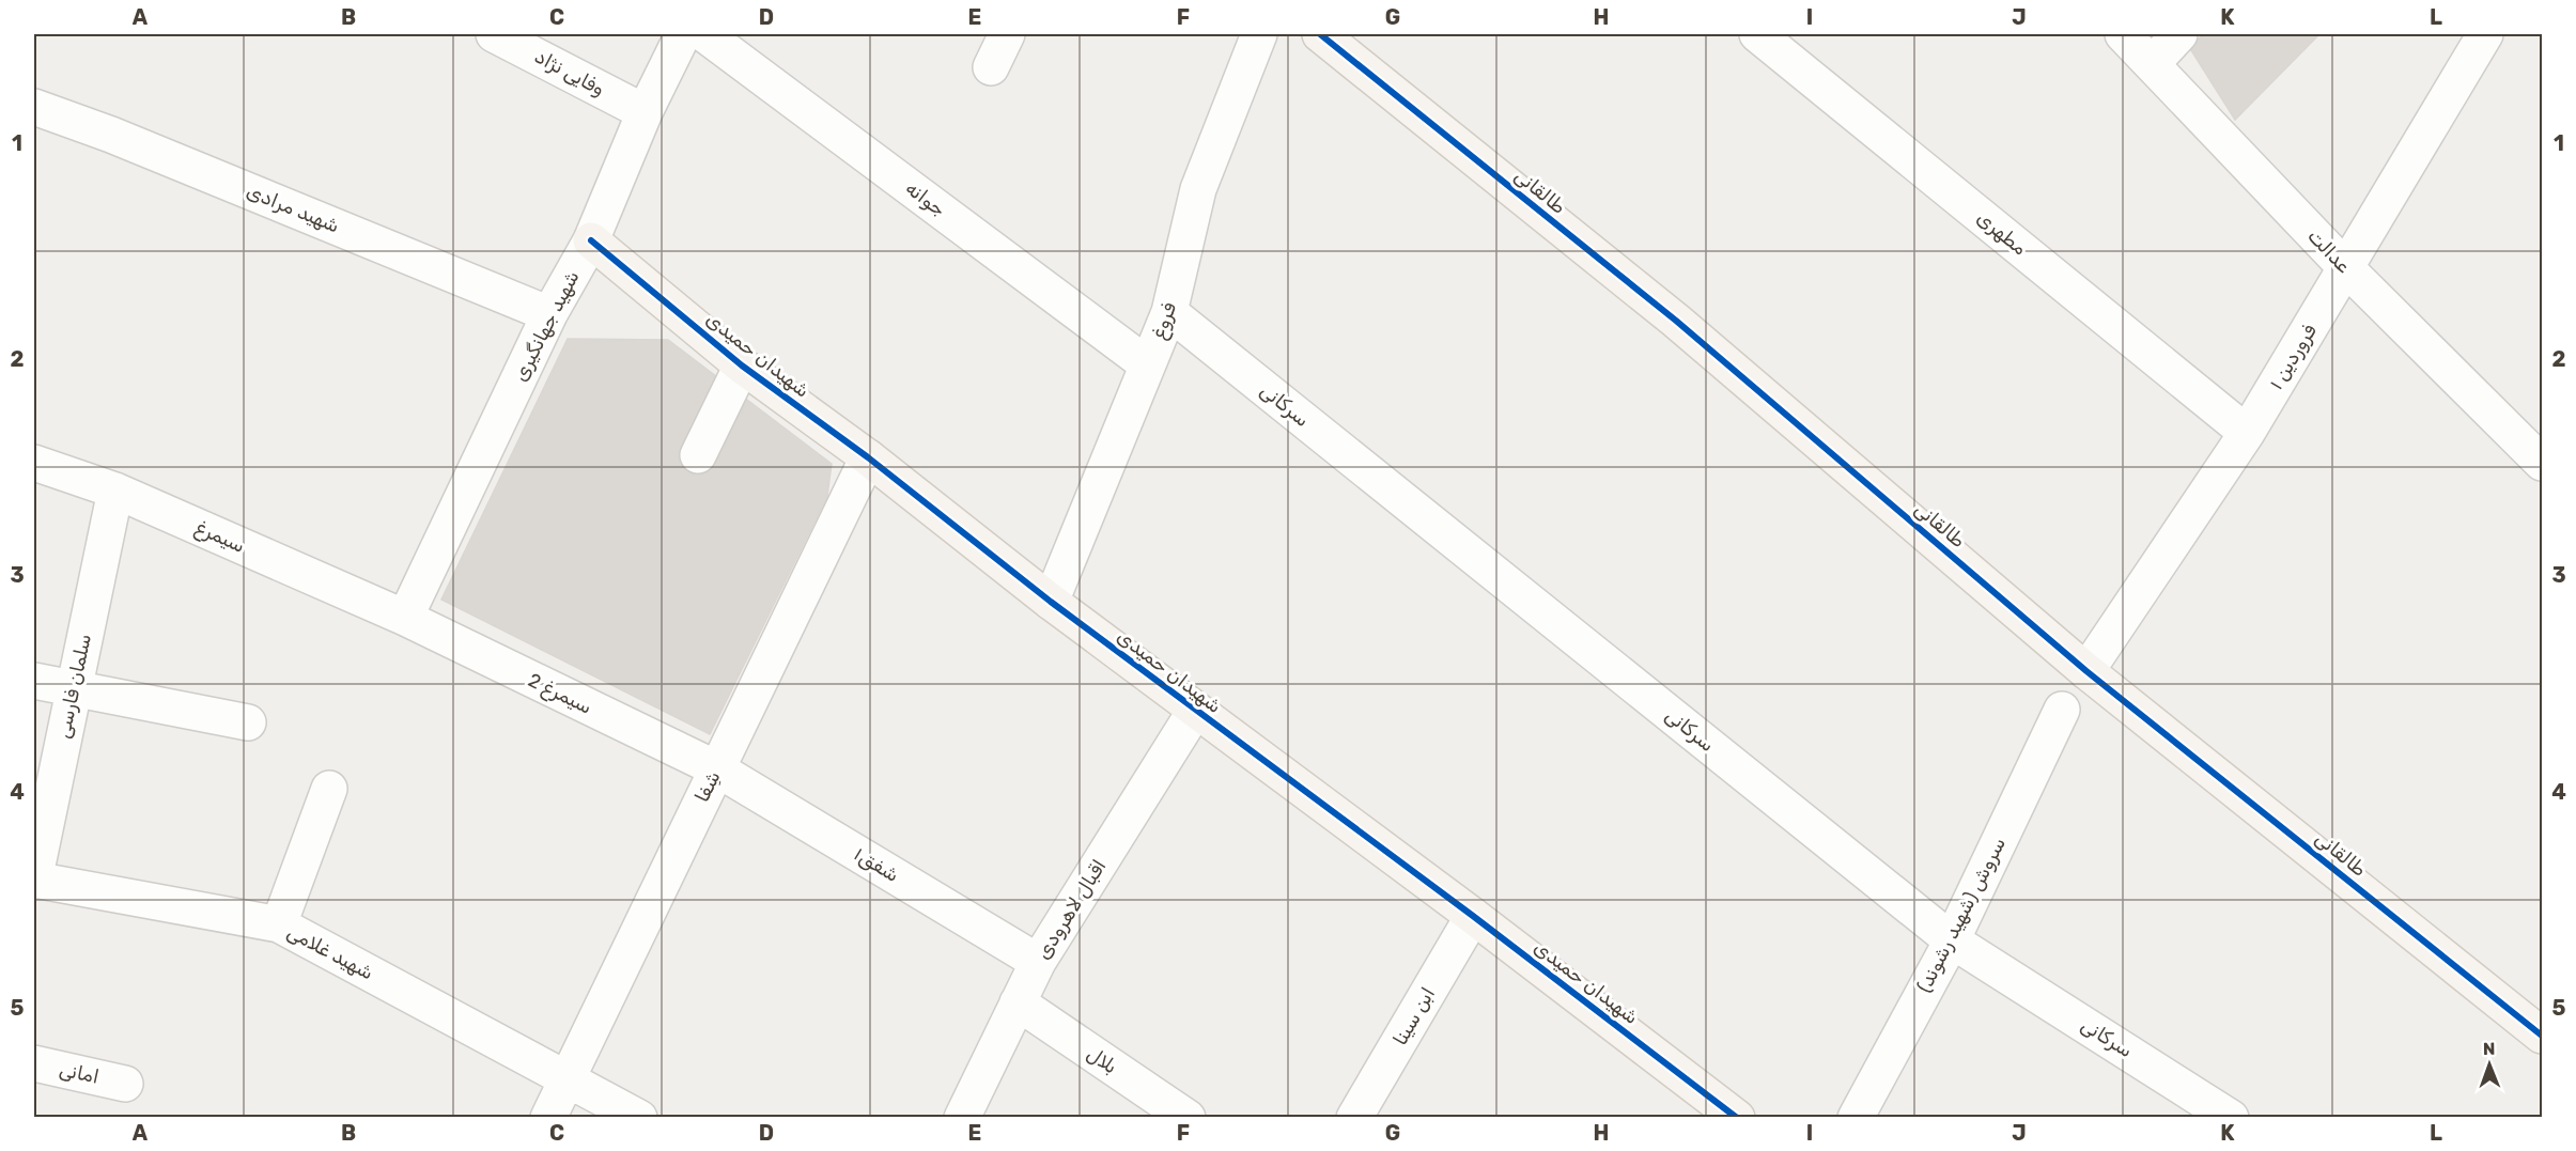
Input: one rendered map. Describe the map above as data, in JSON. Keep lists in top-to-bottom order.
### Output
{
  "streets": {
    "street": [
      "وفایی نژاد",
      "طالقانی",
      "جوانه",
      "شهید مرادی",
      "مطهری",
      "عدالت",
      "فروغ",
      "شهید جهانگیری",
      "شهیدان حمیدی",
      "فروردین ۱",
      "سرکانی",
      "سیمرغ",
      "سلمان فارسی",
      "سیمرغ 2",
      "شِفا",
      "۱شفق",
      "اقبال لاهرودی",
      "سروش (شهید رشوند)",
      "شهید غلامی",
      "ابن سینا",
      "بلال",
      "امانی"
    ]
  },
  "crossings": [
    ["وفایی نژاد", "شهید جهانگیری"],
    ["طالقانی", "فروردین ۱"],
    ["جوانه", "فروغ"],
    ["شهید مرادی", "شهید جهانگیری"],
    ["مطهری", "فروردین ۱"],
    ["عدالت", "فروردین ۱"],
    ["فروغ", "شهیدان حمیدی"],
    ["فروغ", "سرکانی"],
    ["شهید جهانگیری", "شهیدان حمیدی"],
    ["شهید جهانگیری", "سیمرغ"],
    ["شهید جهانگیری", "سیمرغ 2"],
    ["شهیدان حمیدی", "شِفا"],
    ["شهیدان حمیدی", "اقبال لاهرودی"],
    ["شهیدان حمیدی", "ابن سینا"],
    ["سرکانی", "سروش (شهید رشوند)"],
    ["سیمرغ", "سلمان فارسی"],
    ["سیمرغ", "سیمرغ 2"],
    ["سلمان فارسی", "شهید غلامی"],
    ["سیمرغ 2", "شِفا"],
    ["سیمرغ 2", "۱شفق"],
    ["شِفا", "۱شفق"],
    ["شِفا", "شهید غلامی"],
    ["۱شفق", "اقبال لاهرودی"],
    ["اقبال لاهرودی", "بلال"]
  ],
  "north": "top",
  "grid": {
    "columns": [
      "A",
      "B",
      "C",
      "D",
      "E",
      "F",
      "G",
      "H",
      "I",
      "J",
      "K",
      "L"
    ],
    "rows": [
      "1",
      "2",
      "3",
      "4",
      "5"
    ]
  }
}
